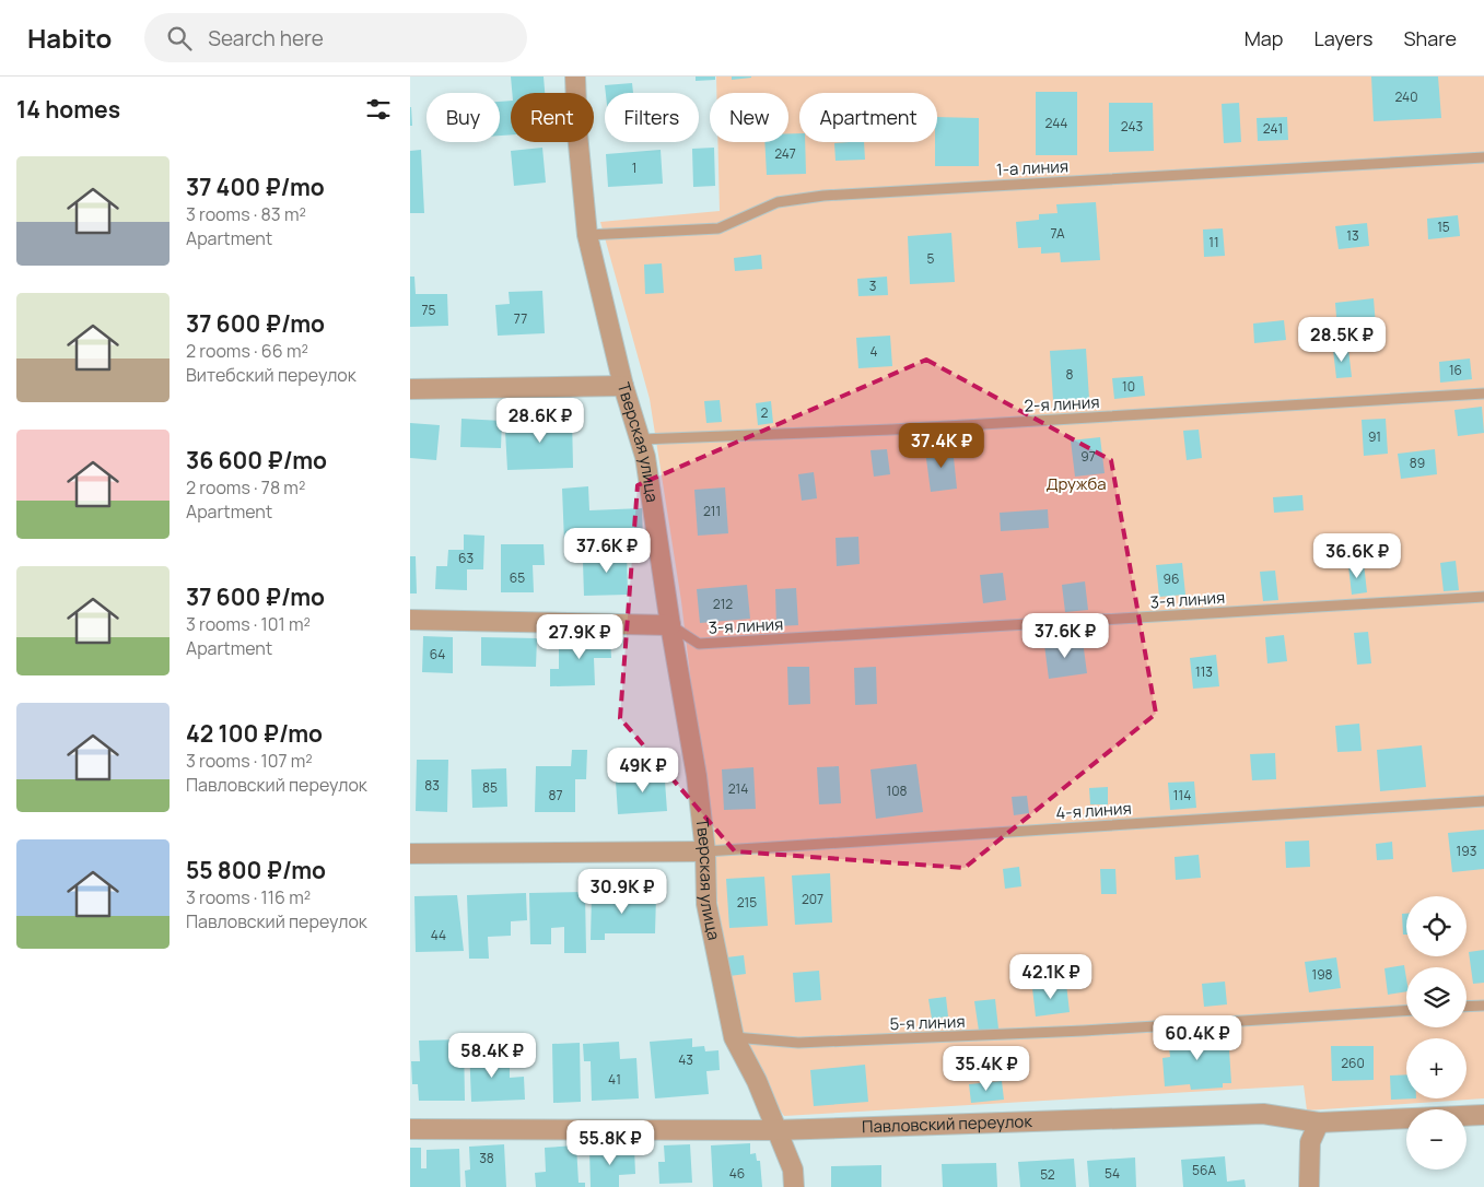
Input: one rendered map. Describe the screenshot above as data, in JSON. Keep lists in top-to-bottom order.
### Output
{
  "streets": {
    "street": ["Тверская улица", "Павловский переулок"],
    "lane": [
      "1-а линия",
      "2-я линия",
      "3-я линия",
      "4-я линия",
      "5-я линия"
    ]
  },
  "crossings": [
    ["1-а линия", "Тверская улица"],
    ["2-я линия", "Тверская улица"],
    ["Тверская улица", "3-я линия"],
    ["Тверская улица", "4-я линия"],
    ["Тверская улица", "5-я линия"],
    ["Тверская улица", "Павловский переулок"]
  ],
  "parks": ["Дружба"],
  "house_numbers": [
    "240",
    "244",
    "243",
    "241",
    "247",
    "1",
    "15",
    "7А",
    "13",
    "11",
    "5",
    "3",
    "75",
    "77",
    "4",
    "16",
    "8",
    "10",
    "2",
    "91",
    "97",
    "89",
    "211",
    "63",
    "65",
    "96",
    "212",
    "64",
    "113",
    "83",
    "85",
    "214",
    "108",
    "87",
    "114",
    "193",
    "207",
    "215",
    "44",
    "198",
    "43",
    "260",
    "41",
    "38",
    "56А",
    "46",
    "54",
    "52"
  ],
  "page": {
    "header": "Habito",
    "search": "Search here",
    "nav": ["Map", "Layers", "Share"],
    "heading": "14 homes",
    "chip": [
      "Buy",
      "Rent",
      "Filters",
      "New",
      "Apartment"
    ],
    "list": [
      {
        "name": "37 400 ₽/mo",
        "note": "3 rooms · 83 m² · Apartment"
      },
      {
        "name": "37 600 ₽/mo",
        "note": "2 rooms · 66 m² · Витебский переулок"
      },
      {
        "name": "36 600 ₽/mo",
        "note": "2 rooms · 78 m² · Apartment"
      },
      {
        "name": "37 600 ₽/mo",
        "note": "3 rooms · 101 m² · Apartment"
      },
      {
        "name": "42 100 ₽/mo",
        "note": "3 rooms · 107 m² · Павловский переулок"
      },
      {
        "name": "55 800 ₽/mo",
        "note": "3 rooms · 116 m² · Павловский переулок"
      }
    ],
    "price": [
      "28.5K ₽",
      "28.6K ₽",
      "37.4K ₽",
      "37.6K ₽",
      "36.6K ₽",
      "37.6K ₽",
      "27.9K ₽",
      "49K ₽",
      "30.9K ₽",
      "42.1K ₽",
      "60.4K ₽",
      "58.4K ₽",
      "35.4K ₽",
      "55.8K ₽"
    ],
    "map_buttons": ["+", "−"]
  }
}
